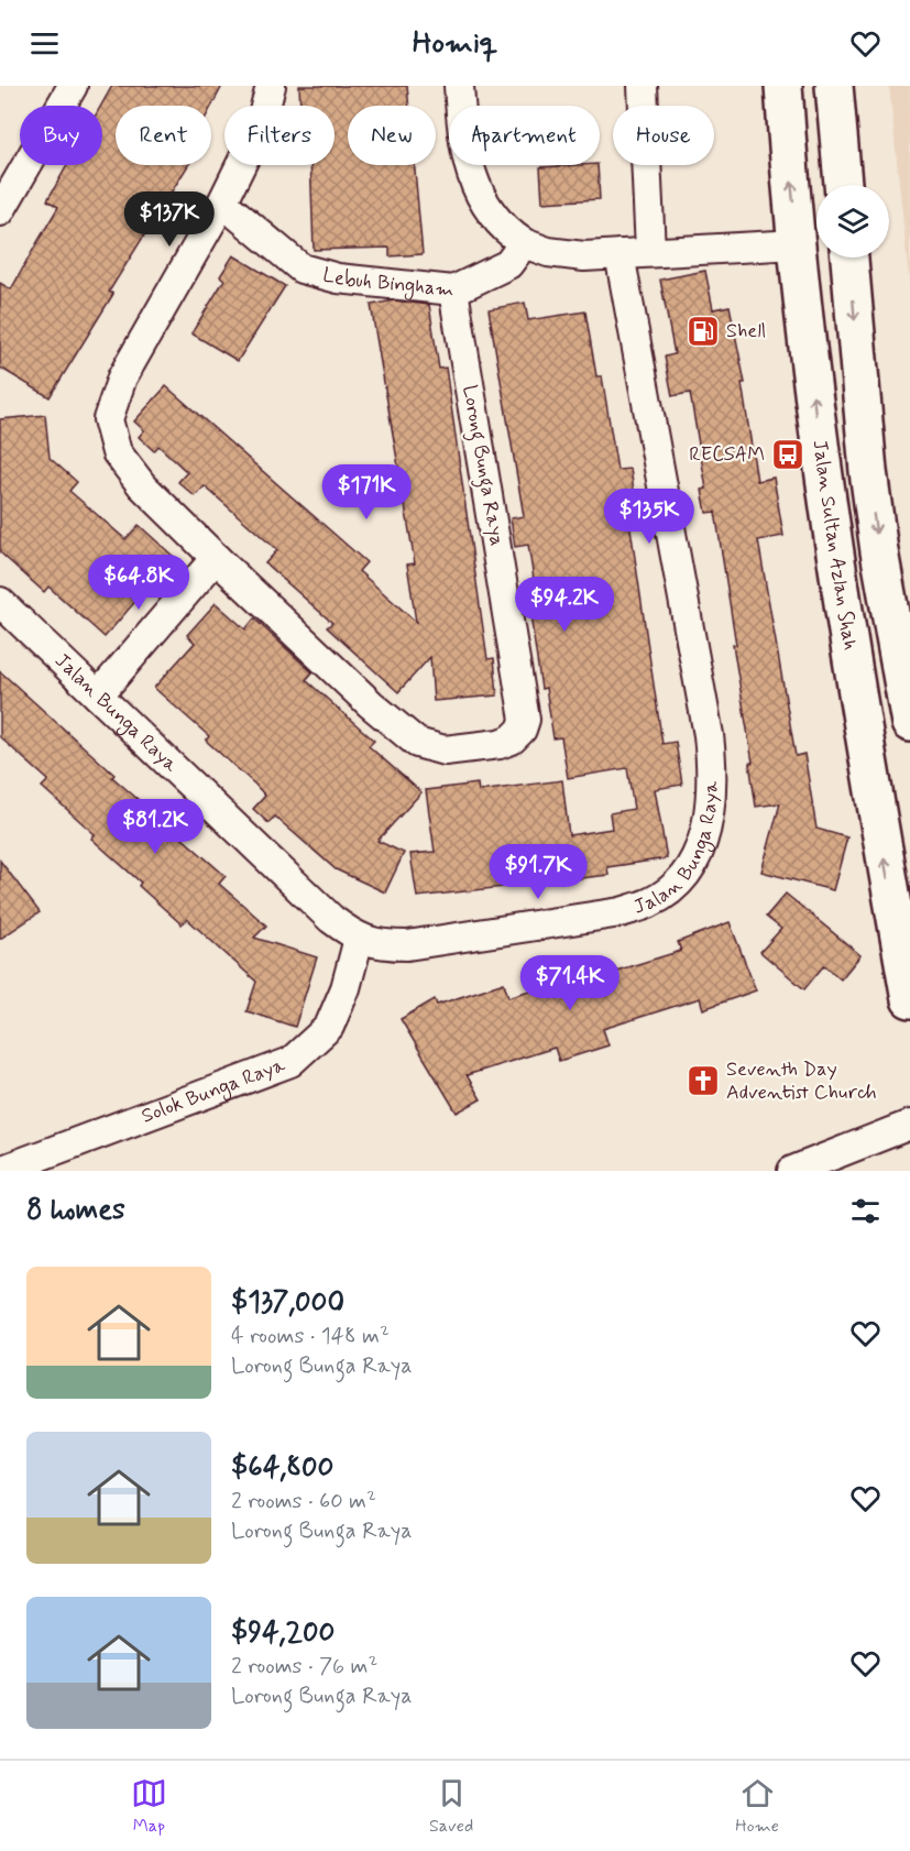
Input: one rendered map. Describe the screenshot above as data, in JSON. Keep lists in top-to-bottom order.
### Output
{
  "streets": {
    "highway": ["Jalan Sultan Azlan Shah"],
    "street": [
      "Lebuh Bingham",
      "Lorong Bunga Raya",
      "Jalan Bunga Raya",
      "Solok Bunga Raya"
    ]
  },
  "crossings": [
    ["Lebuh Bingham", "Lorong Bunga Raya"],
    ["Jalan Bunga Raya", "Solok Bunga Raya"]
  ],
  "places": {
    "fuel station": ["Shell"],
    "bus stop": ["RECSAM"],
    "church": ["Seventh Day Adventist Church"]
  },
  "page": {
    "header": "Homiq",
    "chip": [
      "Buy",
      "Rent",
      "Filters",
      "New",
      "Apartment",
      "House"
    ],
    "price": [
      "$137K",
      "$171K",
      "$135K",
      "$64.8K",
      "$94.2K",
      "$81.2K",
      "$91.7K",
      "$71.4K"
    ],
    "heading": "8 homes",
    "list": [
      {
        "name": "$137,000",
        "note": "4 rooms · 148 m² · Lorong Bunga Raya"
      },
      {
        "name": "$64,800",
        "note": "2 rooms · 60 m² · Lorong Bunga Raya"
      },
      {
        "name": "$94,200",
        "note": "2 rooms · 76 m² · Lorong Bunga Raya"
      }
    ],
    "tabs": ["Map", "Saved", "Home"]
  }
}
